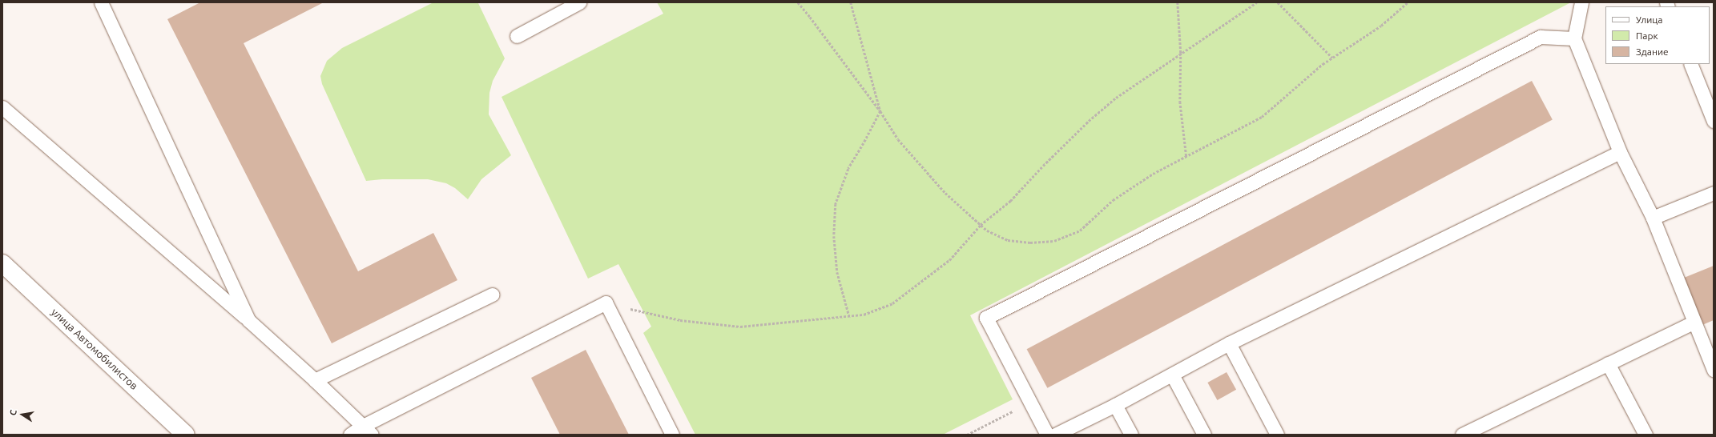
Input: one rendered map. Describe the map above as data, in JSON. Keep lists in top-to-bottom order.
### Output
{
  "streets": {
    "street": ["улица Автомобилистов"]
  },
  "legend": ["Улица", "Парк", "Здание"],
  "north": "left"
}
